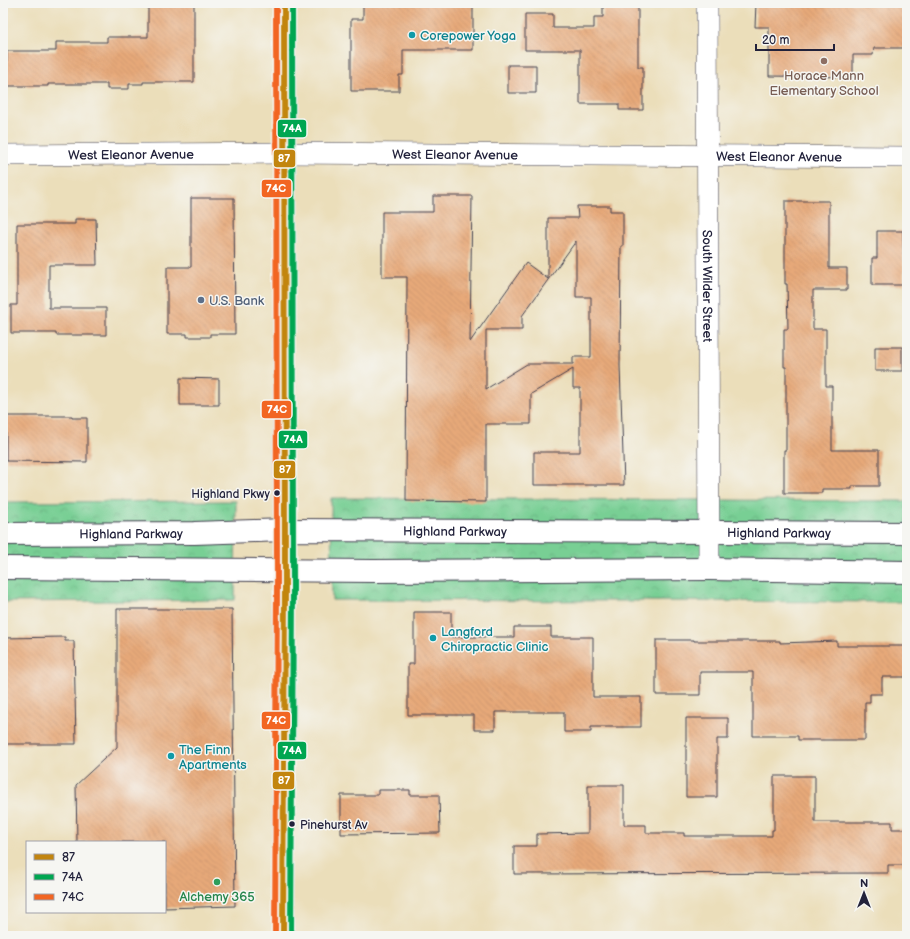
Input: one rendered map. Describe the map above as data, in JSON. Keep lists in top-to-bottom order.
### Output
{
  "streets": {
    "street": ["West Eleanor Avenue", "South Wilder Street", "Highland Parkway"]
  },
  "crossings": [
    ["West Eleanor Avenue", "South Wilder Street"],
    ["South Wilder Street", "Highland Parkway"]
  ],
  "places": [
    "Corepower Yoga",
    "Horace Mann Elementary School",
    "U.S. Bank",
    "Highland Pkwy",
    "Langford Chiropractic Clinic",
    "The Finn Apartments",
    "Pinehurst Av",
    "Alchemy 365"
  ],
  "lines": ["transit line 87", "transit line 74A", "transit line 74C"],
  "legend": ["87", "74A", "74C"],
  "scale_bar": "20 m",
  "north": "top"
}
